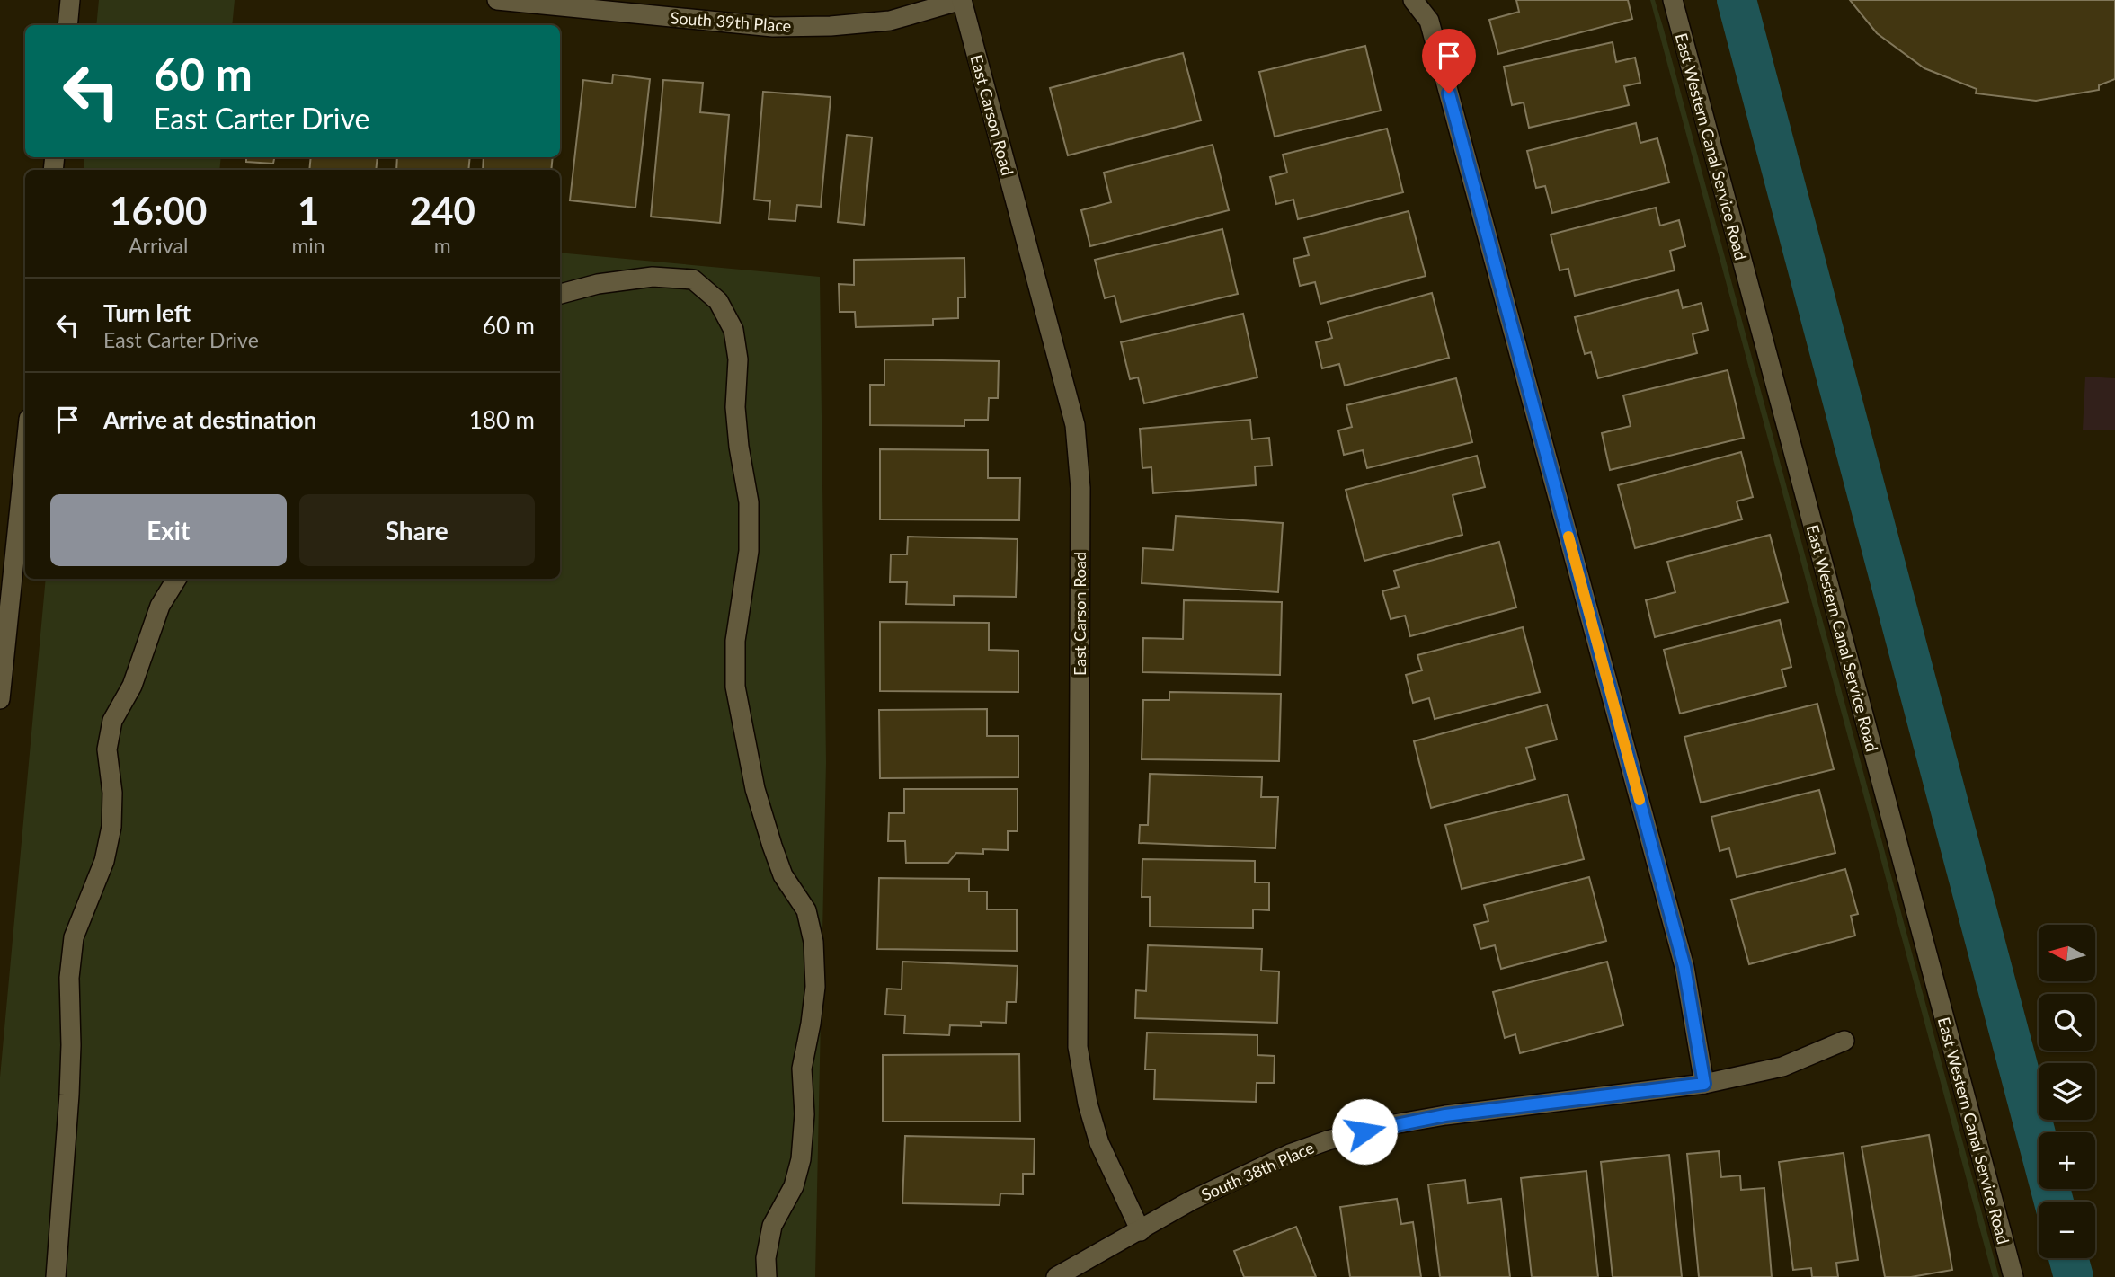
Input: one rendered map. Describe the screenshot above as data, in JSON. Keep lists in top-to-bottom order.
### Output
{
  "streets": {
    "street": [
      "South 39th Place",
      "East Carson Road",
      "East Western Canal Service Road",
      "South 38th Place"
    ]
  },
  "crossings": [
    ["South 39th Place", "East Carson Road"],
    ["East Carson Road", "South 38th Place"]
  ],
  "north": "left",
  "page": {
    "turn": ["60 m", "East Carter Drive"],
    "eta": [
      "16:00",
      "Arrival",
      "1",
      "min",
      "240",
      "m"
    ],
    "list": [
      {
        "name": "Turn left",
        "note": "East Carter Drive",
        "value": "60 m"
      },
      {
        "name": "Arrive at destination",
        "value": "180 m"
      }
    ],
    "buttons": ["Exit", "Share"],
    "map_buttons": ["+", "−"]
  }
}
